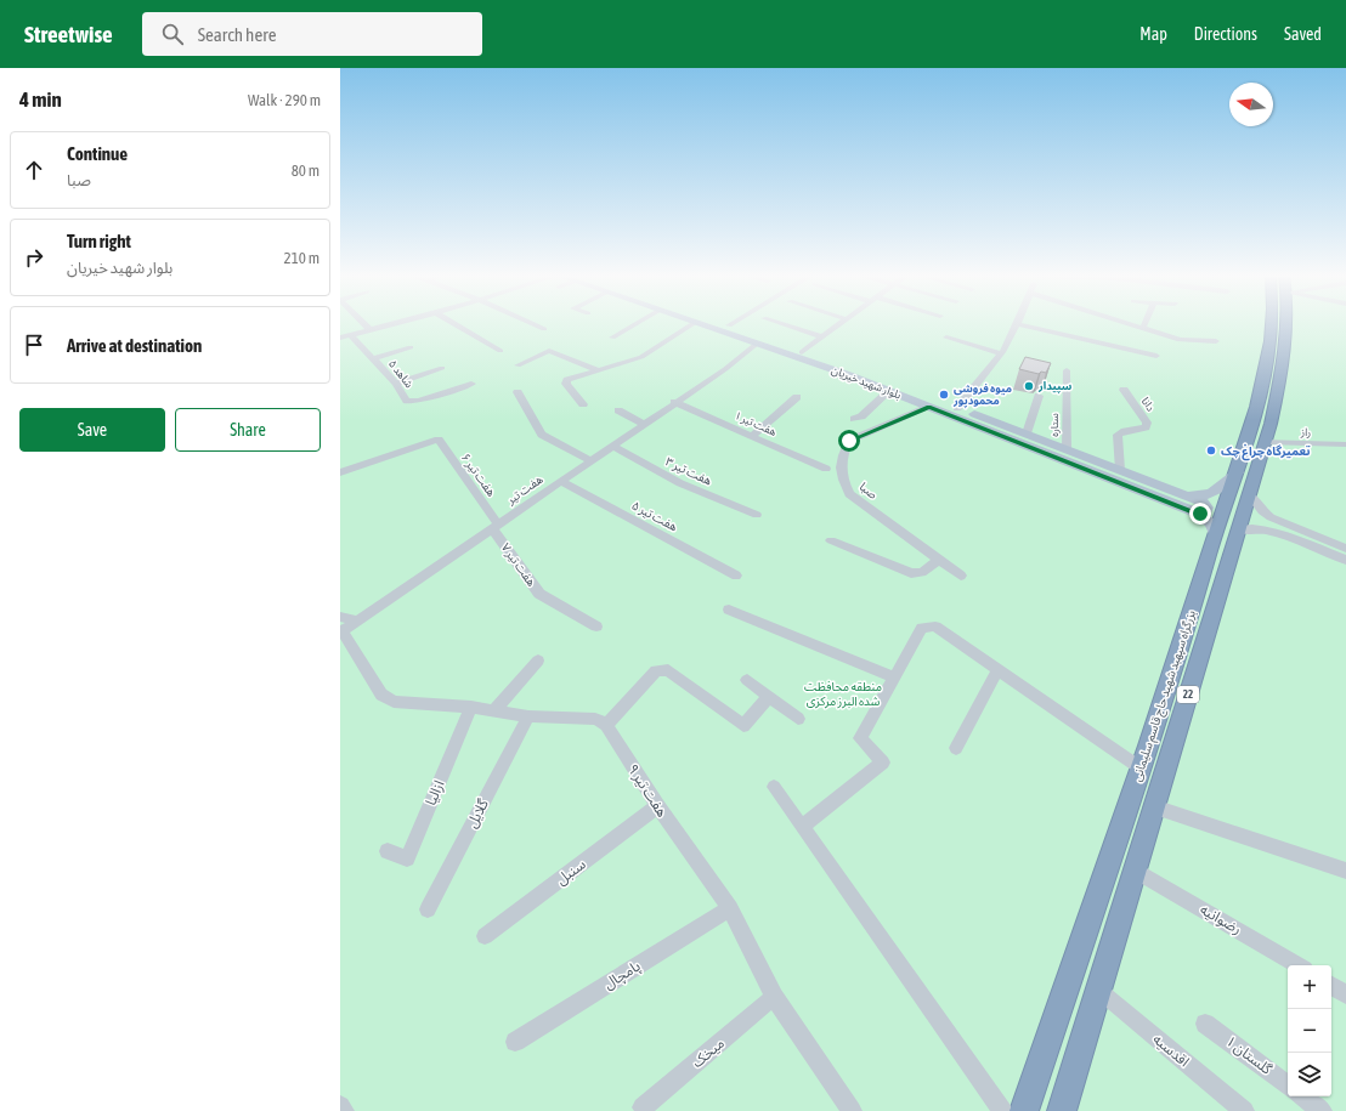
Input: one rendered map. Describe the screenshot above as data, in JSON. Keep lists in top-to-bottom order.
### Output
{
  "streets": {
    "highway": ["22", "بزرگراه سپهبد شهید حاج قاسم سلیمانی"],
    "main road": ["بلوار شهید خیریان"],
    "street": [
      "شاهد ۵",
      "دانا",
      "هفت تیر ۱",
      "ستاره",
      "راز",
      "هفت تیر ۳",
      "هفت تیر ۶",
      "هفت تیر",
      "صبا",
      "هفت تیر ۵",
      "هفت تیر ۷",
      "هفت تیر ۹",
      "ازالیا",
      "گلایل",
      "سنبل",
      "رضوانیه",
      "پامچال",
      "اقدسیه",
      "میخک",
      "گلستان ۱"
    ]
  },
  "crossings": [
    ["بلوار شهید خیریان", "دانا"],
    ["بلوار شهید خیریان", "ستاره"],
    ["بلوار شهید خیریان", "هفت تیر"],
    ["بلوار شهید خیریان", "صبا"],
    ["هفت تیر ۱", "هفت تیر"],
    ["راز", "بزرگراه سپهبد شهید حاج قاسم سلیمانی"],
    ["هفت تیر ۳", "هفت تیر"],
    ["هفت تیر ۶", "هفت تیر"],
    ["هفت تیر ۶", "هفت تیر ۷"],
    ["هفت تیر", "هفت تیر ۵"],
    ["هفت تیر", "هفت تیر ۷"],
    ["بزرگراه سپهبد شهید حاج قاسم سلیمانی", "رضوانیه"],
    ["بزرگراه سپهبد شهید حاج قاسم سلیمانی", "اقدسیه"],
    ["هفت تیر ۹", "سنبل"],
    ["هفت تیر ۹", "پامچال"],
    ["هفت تیر ۹", "میخک"]
  ],
  "parks": ["منطقه محافظت شده البرز مرکزی"],
  "places": ["سپیدار", "میوه فروشی محمودپور", "تعمیرگاه چراغ چک"],
  "north": "left",
  "page": {
    "header": "Streetwise",
    "search": "Search here",
    "nav": ["Map", "Directions", "Saved"],
    "heading": ["4 min", "Walk · 290 m"],
    "list": [
      ["Continue", "صبا", "80 m"],
      ["Turn right", "بلوار شهید خیریان", "210 m"],
      "Arrive at destination"
    ],
    "buttons": ["Save", "Share"],
    "map_buttons": ["+", "−"]
  }
}
